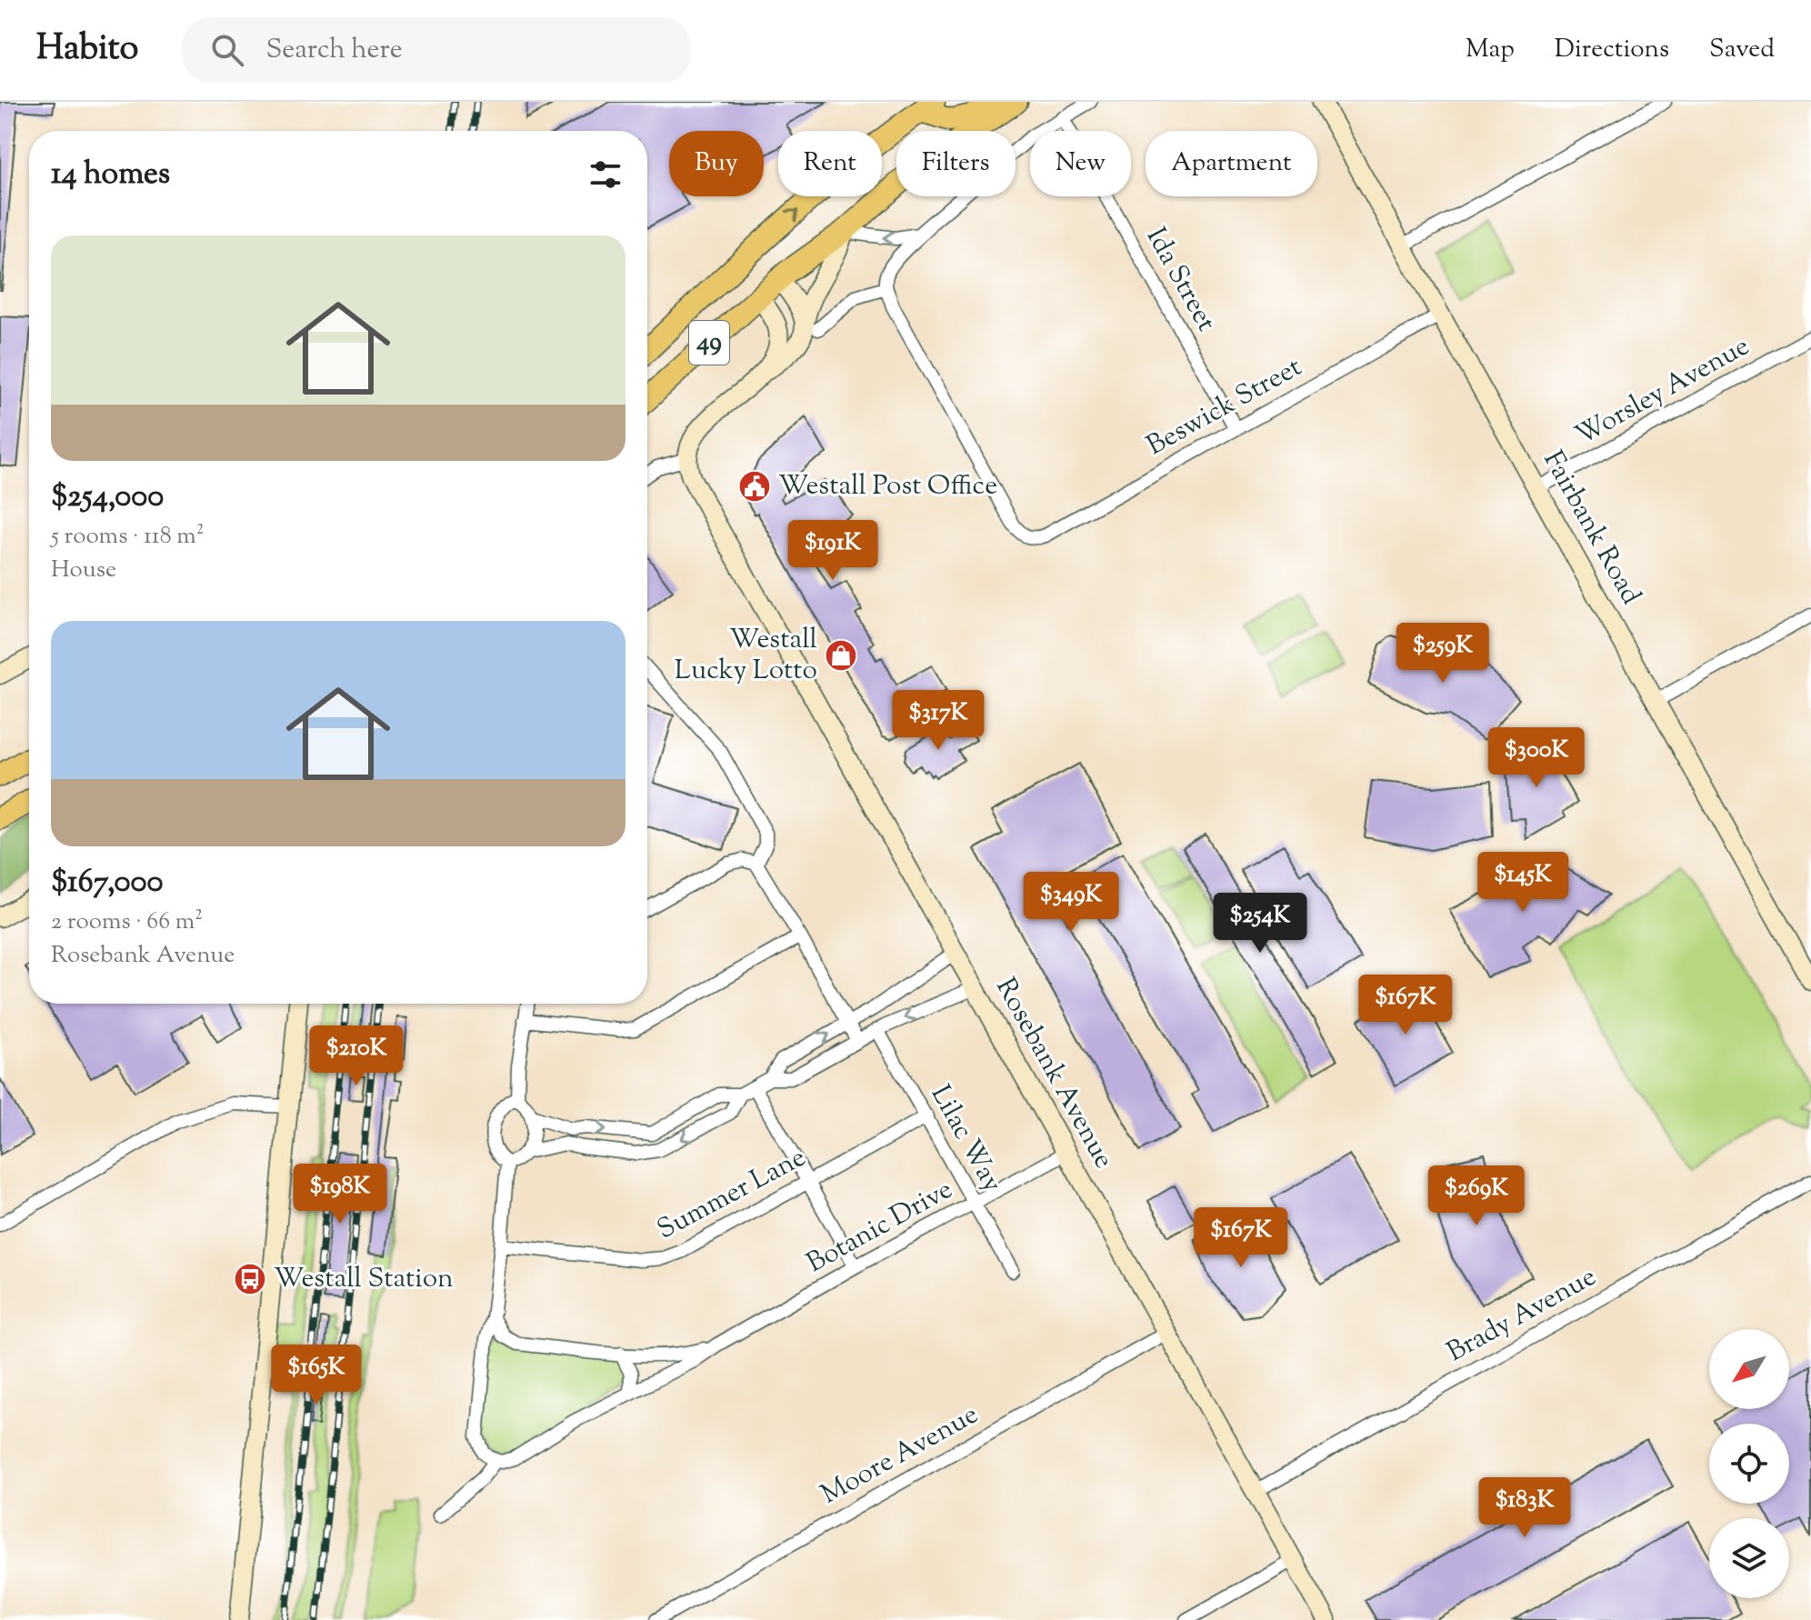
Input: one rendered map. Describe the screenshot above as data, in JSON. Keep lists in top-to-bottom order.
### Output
{
  "streets": {
    "main road": ["49"],
    "street": [
      "Ida Street",
      "Worsley Avenue",
      "Beswick Street",
      "Fairbank Road",
      "Rosebank Avenue",
      "Lilac Way",
      "Summer Lane",
      "Botanic Drive",
      "Brady Avenue",
      "Moore Avenue"
    ]
  },
  "crossings": [
    ["Ida Street", "Beswick Street"],
    ["Worsley Avenue", "Fairbank Road"],
    ["Beswick Street", "Fairbank Road"],
    ["Rosebank Avenue", "Botanic Drive"],
    ["Rosebank Avenue", "Brady Avenue"],
    ["Rosebank Avenue", "Moore Avenue"],
    ["Lilac Way", "Summer Lane"],
    ["Lilac Way", "Botanic Drive"]
  ],
  "places": {
    "public building": ["Westall Post Office"],
    "shop": ["Westall Lucky Lotto"],
    "bus stop": ["Westall Station"]
  },
  "north": "bottom left",
  "page": {
    "header": "Habito",
    "search": "Search here",
    "nav": ["Map", "Directions", "Saved"],
    "chip": [
      "Buy",
      "Rent",
      "Filters",
      "New",
      "Apartment"
    ],
    "heading": "14 homes",
    "list": [
      {
        "name": "$254,000",
        "note": "5 rooms · 118 m² · House"
      },
      {
        "name": "$167,000",
        "note": "2 rooms · 66 m² · Rosebank Avenue"
      }
    ],
    "price": [
      "$191K",
      "$259K",
      "$317K",
      "$300K",
      "$145K",
      "$349K",
      "$254K",
      "$167K",
      "$210K",
      "$198K",
      "$269K",
      "$167K",
      "$165K",
      "$183K"
    ]
  }
}
